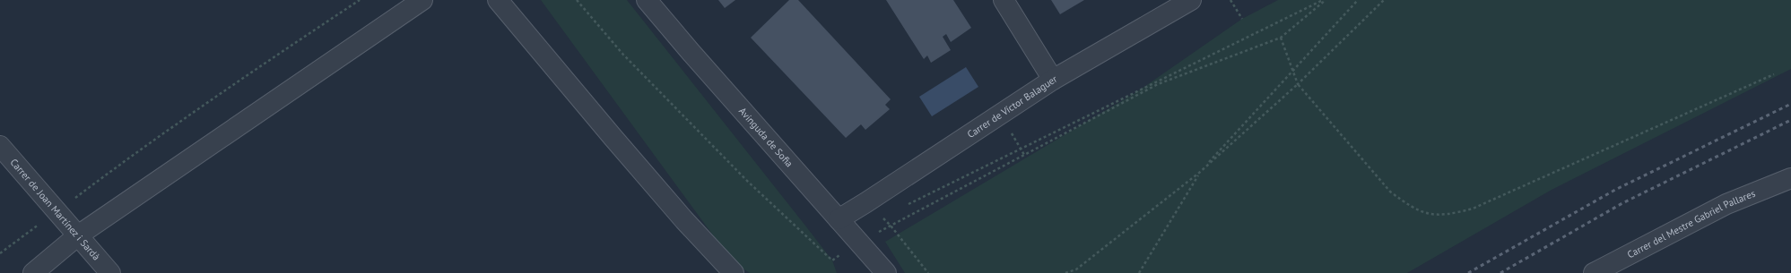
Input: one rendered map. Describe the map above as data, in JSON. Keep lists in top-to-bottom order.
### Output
{
  "streets": {
    "street": [
      "Carrer de Víctor Balaguer",
      "Avinguda de Sofia",
      "Carrer de Joan Martínez i Sardà",
      "Carrer del Mestre Gabriel Pallares"
    ]
  },
  "crossings": [
    ["Carrer de Víctor Balaguer", "Avinguda de Sofia"]
  ]
}
